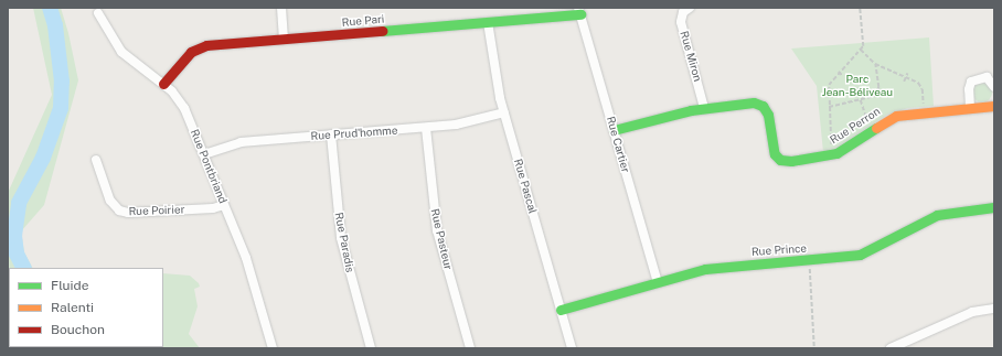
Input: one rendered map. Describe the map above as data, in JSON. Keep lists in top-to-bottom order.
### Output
{
  "streets": {
    "street": [
      "Rue Pari",
      "Rue Miron",
      "Rue Perron",
      "Rue Prud'homme",
      "Rue Cartier",
      "Rue Pontbriand",
      "Rue Pascal",
      "Rue Poirier",
      "Rue Pasteur",
      "Rue Paradis",
      "Rue Prince"
    ]
  },
  "crossings": [
    ["Rue Pari", "Rue Cartier"],
    ["Rue Pari", "Rue Pontbriand"],
    ["Rue Pari", "Rue Pascal"],
    ["Rue Miron", "Rue Perron"],
    ["Rue Perron", "Rue Cartier"],
    ["Rue Prud'homme", "Rue Pontbriand"],
    ["Rue Prud'homme", "Rue Pascal"],
    ["Rue Prud'homme", "Rue Pasteur"],
    ["Rue Prud'homme", "Rue Paradis"],
    ["Rue Cartier", "Rue Prince"],
    ["Rue Pontbriand", "Rue Poirier"],
    ["Rue Pascal", "Rue Prince"]
  ],
  "parks": ["Parc Jean-Béliveau"],
  "legend": ["Fluide", "Ralenti", "Bouchon"]
}
